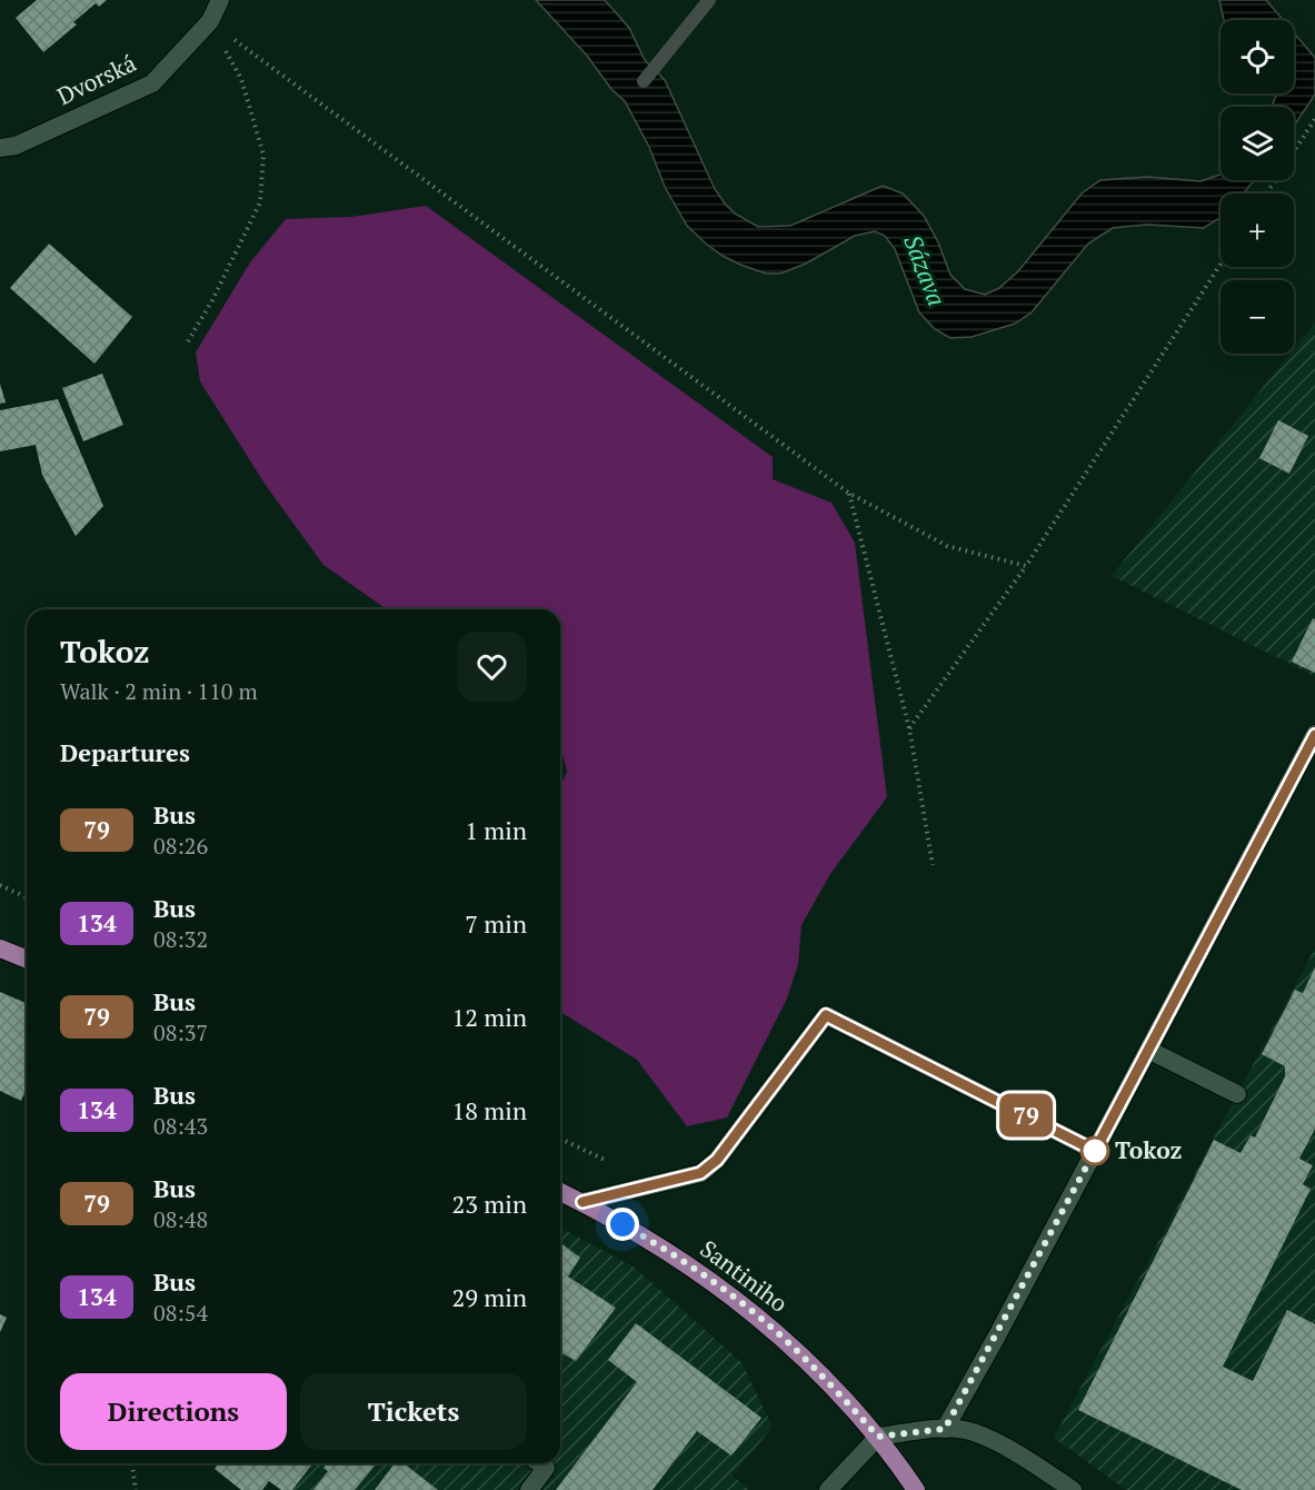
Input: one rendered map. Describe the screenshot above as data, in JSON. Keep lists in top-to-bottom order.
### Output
{
  "streets": {
    "main road": ["Santiniho"],
    "street": ["Dvorská"]
  },
  "water": ["Sázava"],
  "places": ["Tokoz"],
  "lines": ["bus line 79"],
  "page": {
    "on_map": "79",
    "map_buttons": ["+", "−"],
    "heading": [
      ["Tokoz", "Walk · 2 min · 110 m"],
      "Departures"
    ],
    "list": [
      {
        "mark": "79",
        "name": "Bus",
        "note": "08:26",
        "value": "1 min"
      },
      {
        "mark": "134",
        "name": "Bus",
        "note": "08:32",
        "value": "7 min"
      },
      {
        "mark": "79",
        "name": "Bus",
        "note": "08:37",
        "value": "12 min"
      },
      {
        "mark": "134",
        "name": "Bus",
        "note": "08:43",
        "value": "18 min"
      },
      {
        "mark": "79",
        "name": "Bus",
        "note": "08:48",
        "value": "23 min"
      },
      {
        "mark": "134",
        "name": "Bus",
        "note": "08:54",
        "value": "29 min"
      }
    ],
    "buttons": ["Directions", "Tickets"]
  }
}
